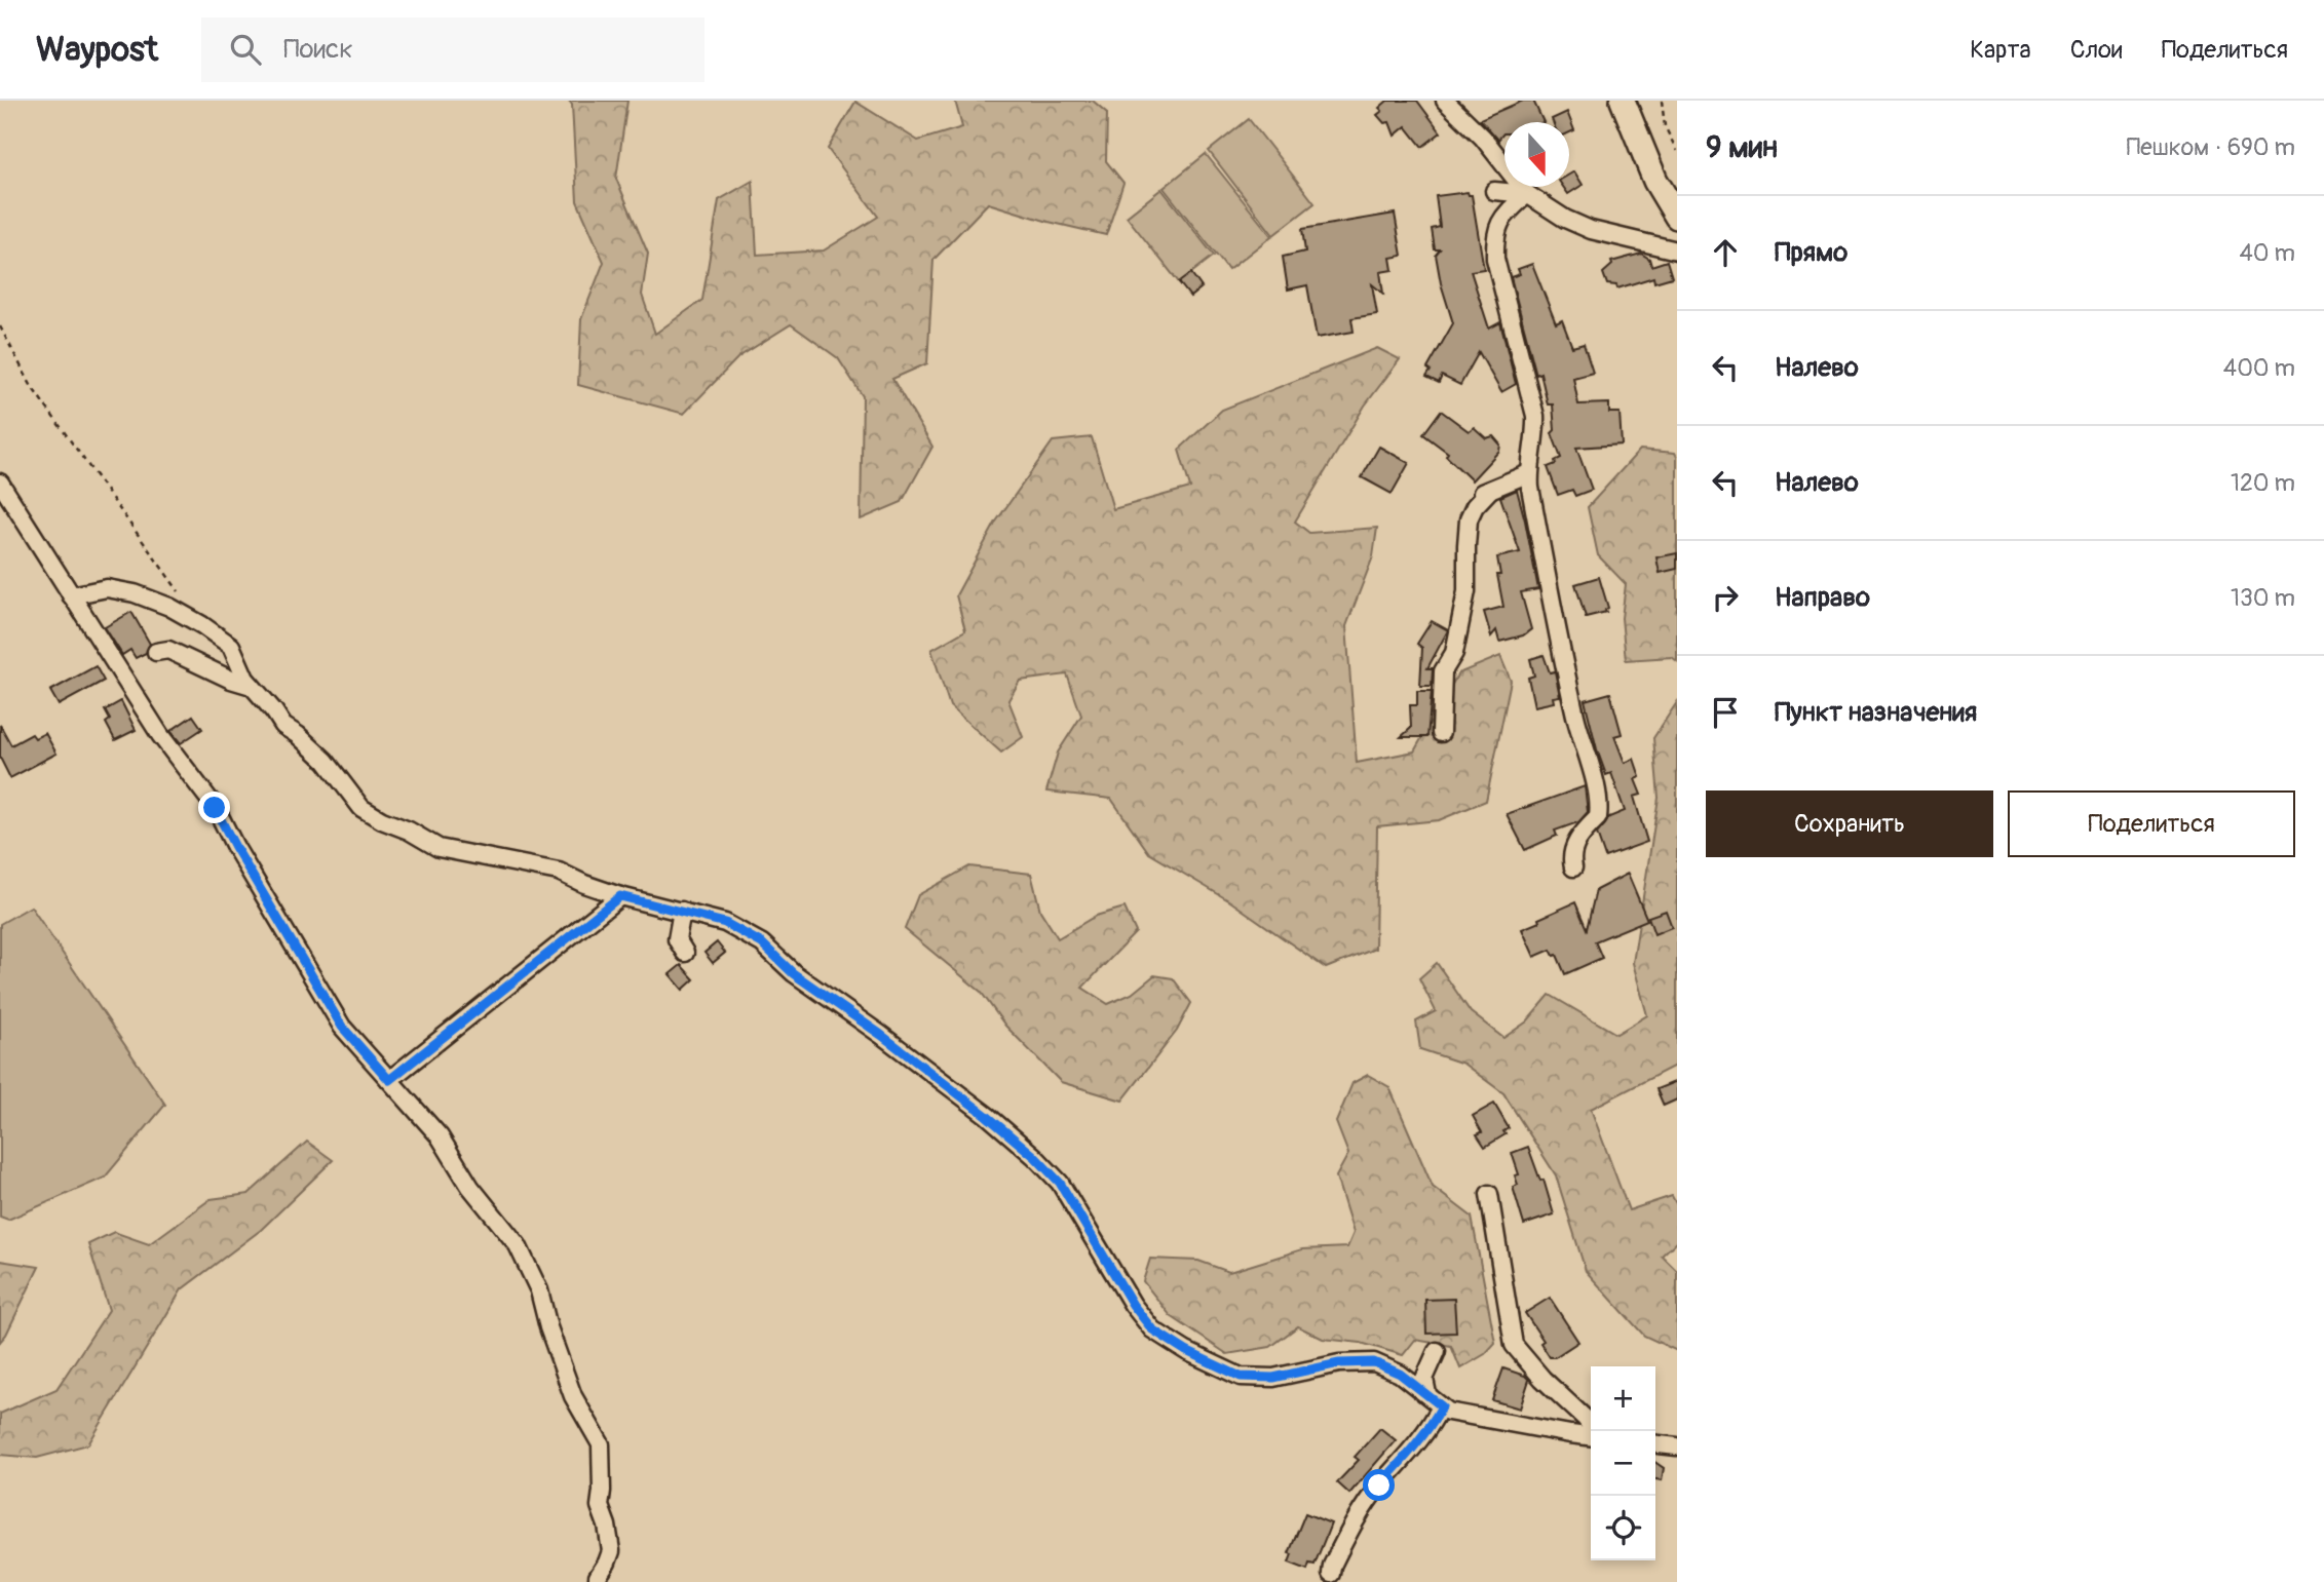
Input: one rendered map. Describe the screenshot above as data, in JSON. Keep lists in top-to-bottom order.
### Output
{
  "north": "bottom",
  "page": {
    "header": "Waypost",
    "search": "Поиск",
    "nav": ["Карта", "Слои", "Поделиться"],
    "heading": ["9 мин", "Пешком · 690 m"],
    "list": [
      ["Прямо", "40 m"],
      ["Налево", "400 m"],
      ["Налево", "120 m"],
      ["Направо", "130 m"],
      "Пункт назначения"
    ],
    "buttons": ["Сохранить", "Поделиться"],
    "map_buttons": ["+", "−"]
  }
}
